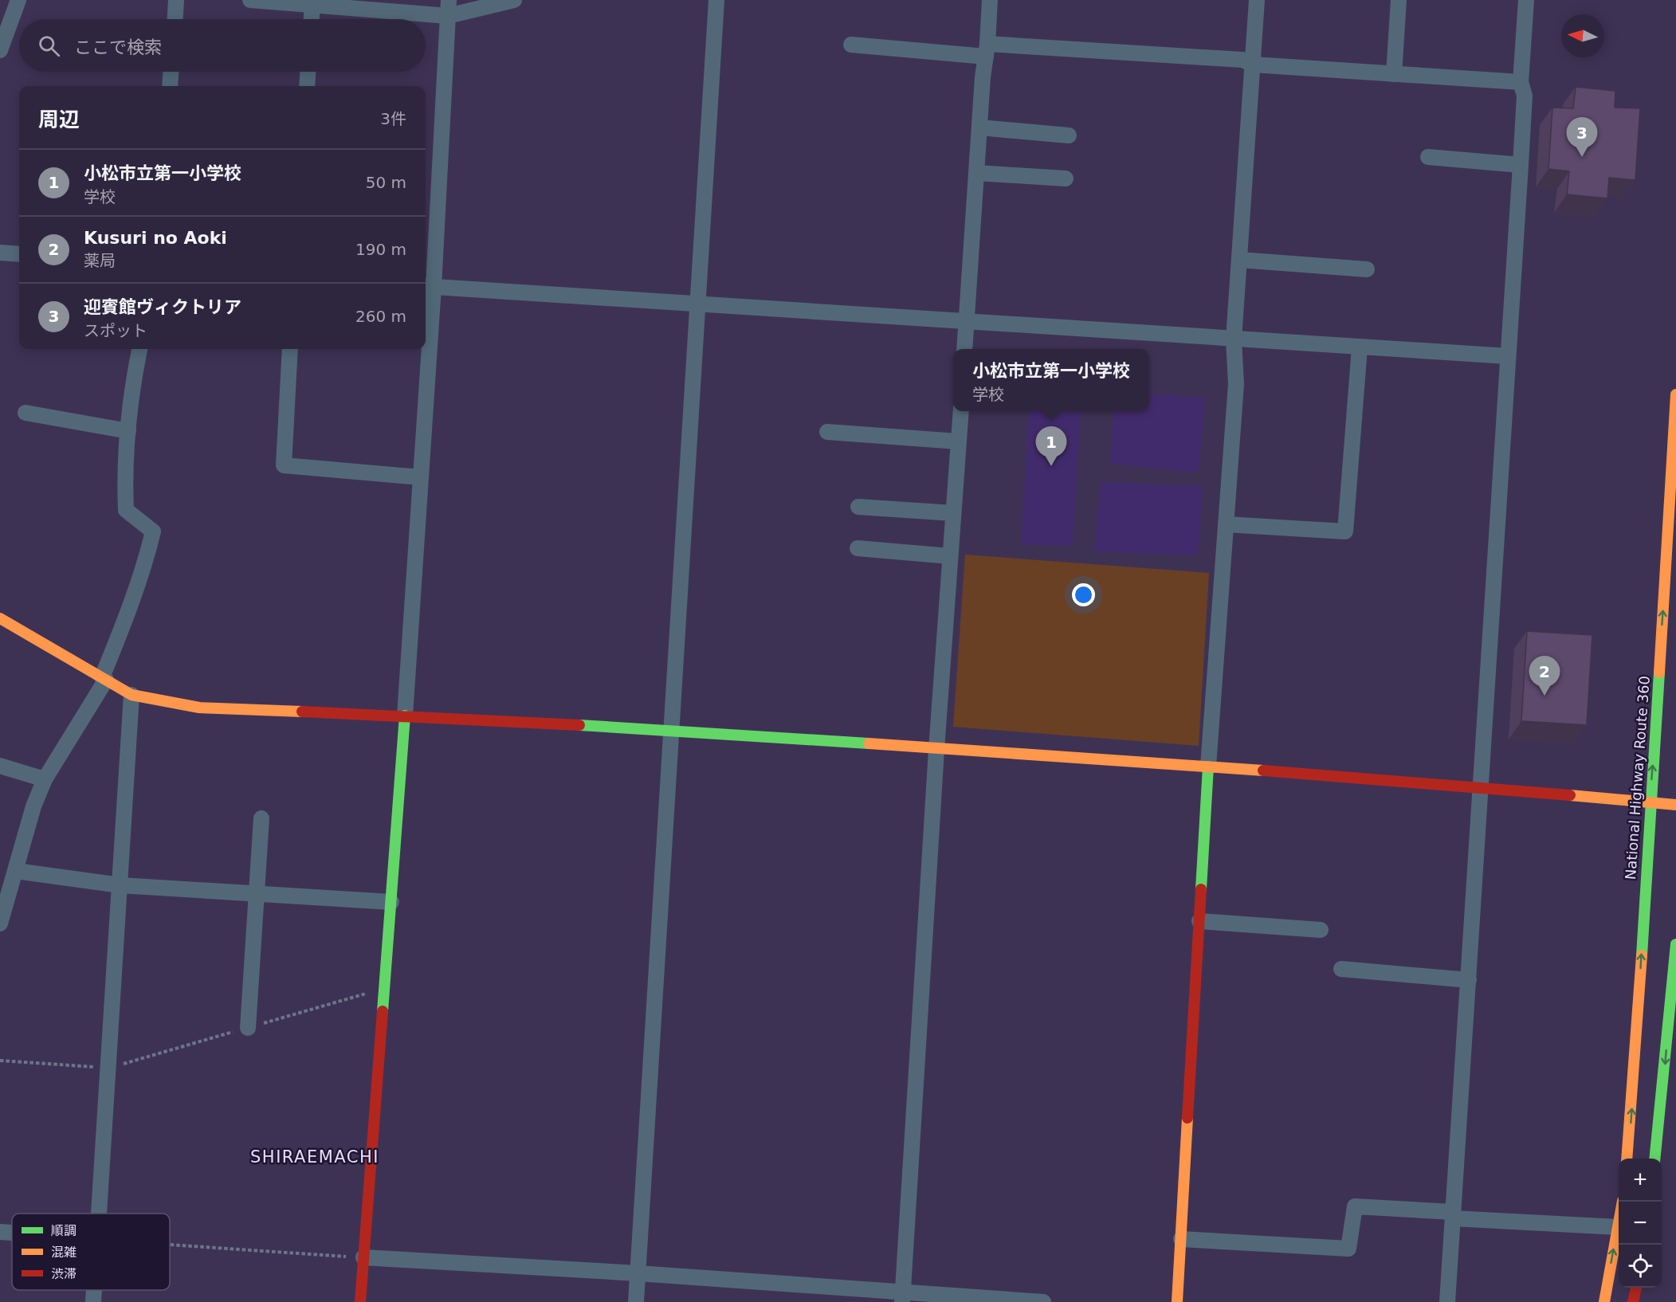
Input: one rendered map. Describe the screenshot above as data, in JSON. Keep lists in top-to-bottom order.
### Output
{
  "streets": {
    "main road": ["National Highway Route 360"]
  },
  "one_way": ["National Highway Route 360"],
  "districts": ["SHIRAEMACHI"],
  "legend": ["順調", "混雑", "渋滞"],
  "north": "left",
  "page": {
    "search": "ここで検索",
    "heading": ["周辺", "3件"],
    "pins": ["3", "1", "2"],
    "list": [
      {
        "mark": "1",
        "name": "小松市立第一小学校",
        "note": "学校",
        "value": "50 m"
      },
      {
        "mark": "2",
        "name": "Kusuri no Aoki",
        "note": "薬局",
        "value": "190 m"
      },
      {
        "mark": "3",
        "name": "迎賓館ヴィクトリア",
        "note": "スポット",
        "value": "260 m"
      }
    ],
    "popup": ["小松市立第一小学校", "学校"],
    "map_buttons": ["+", "−"]
  }
}
